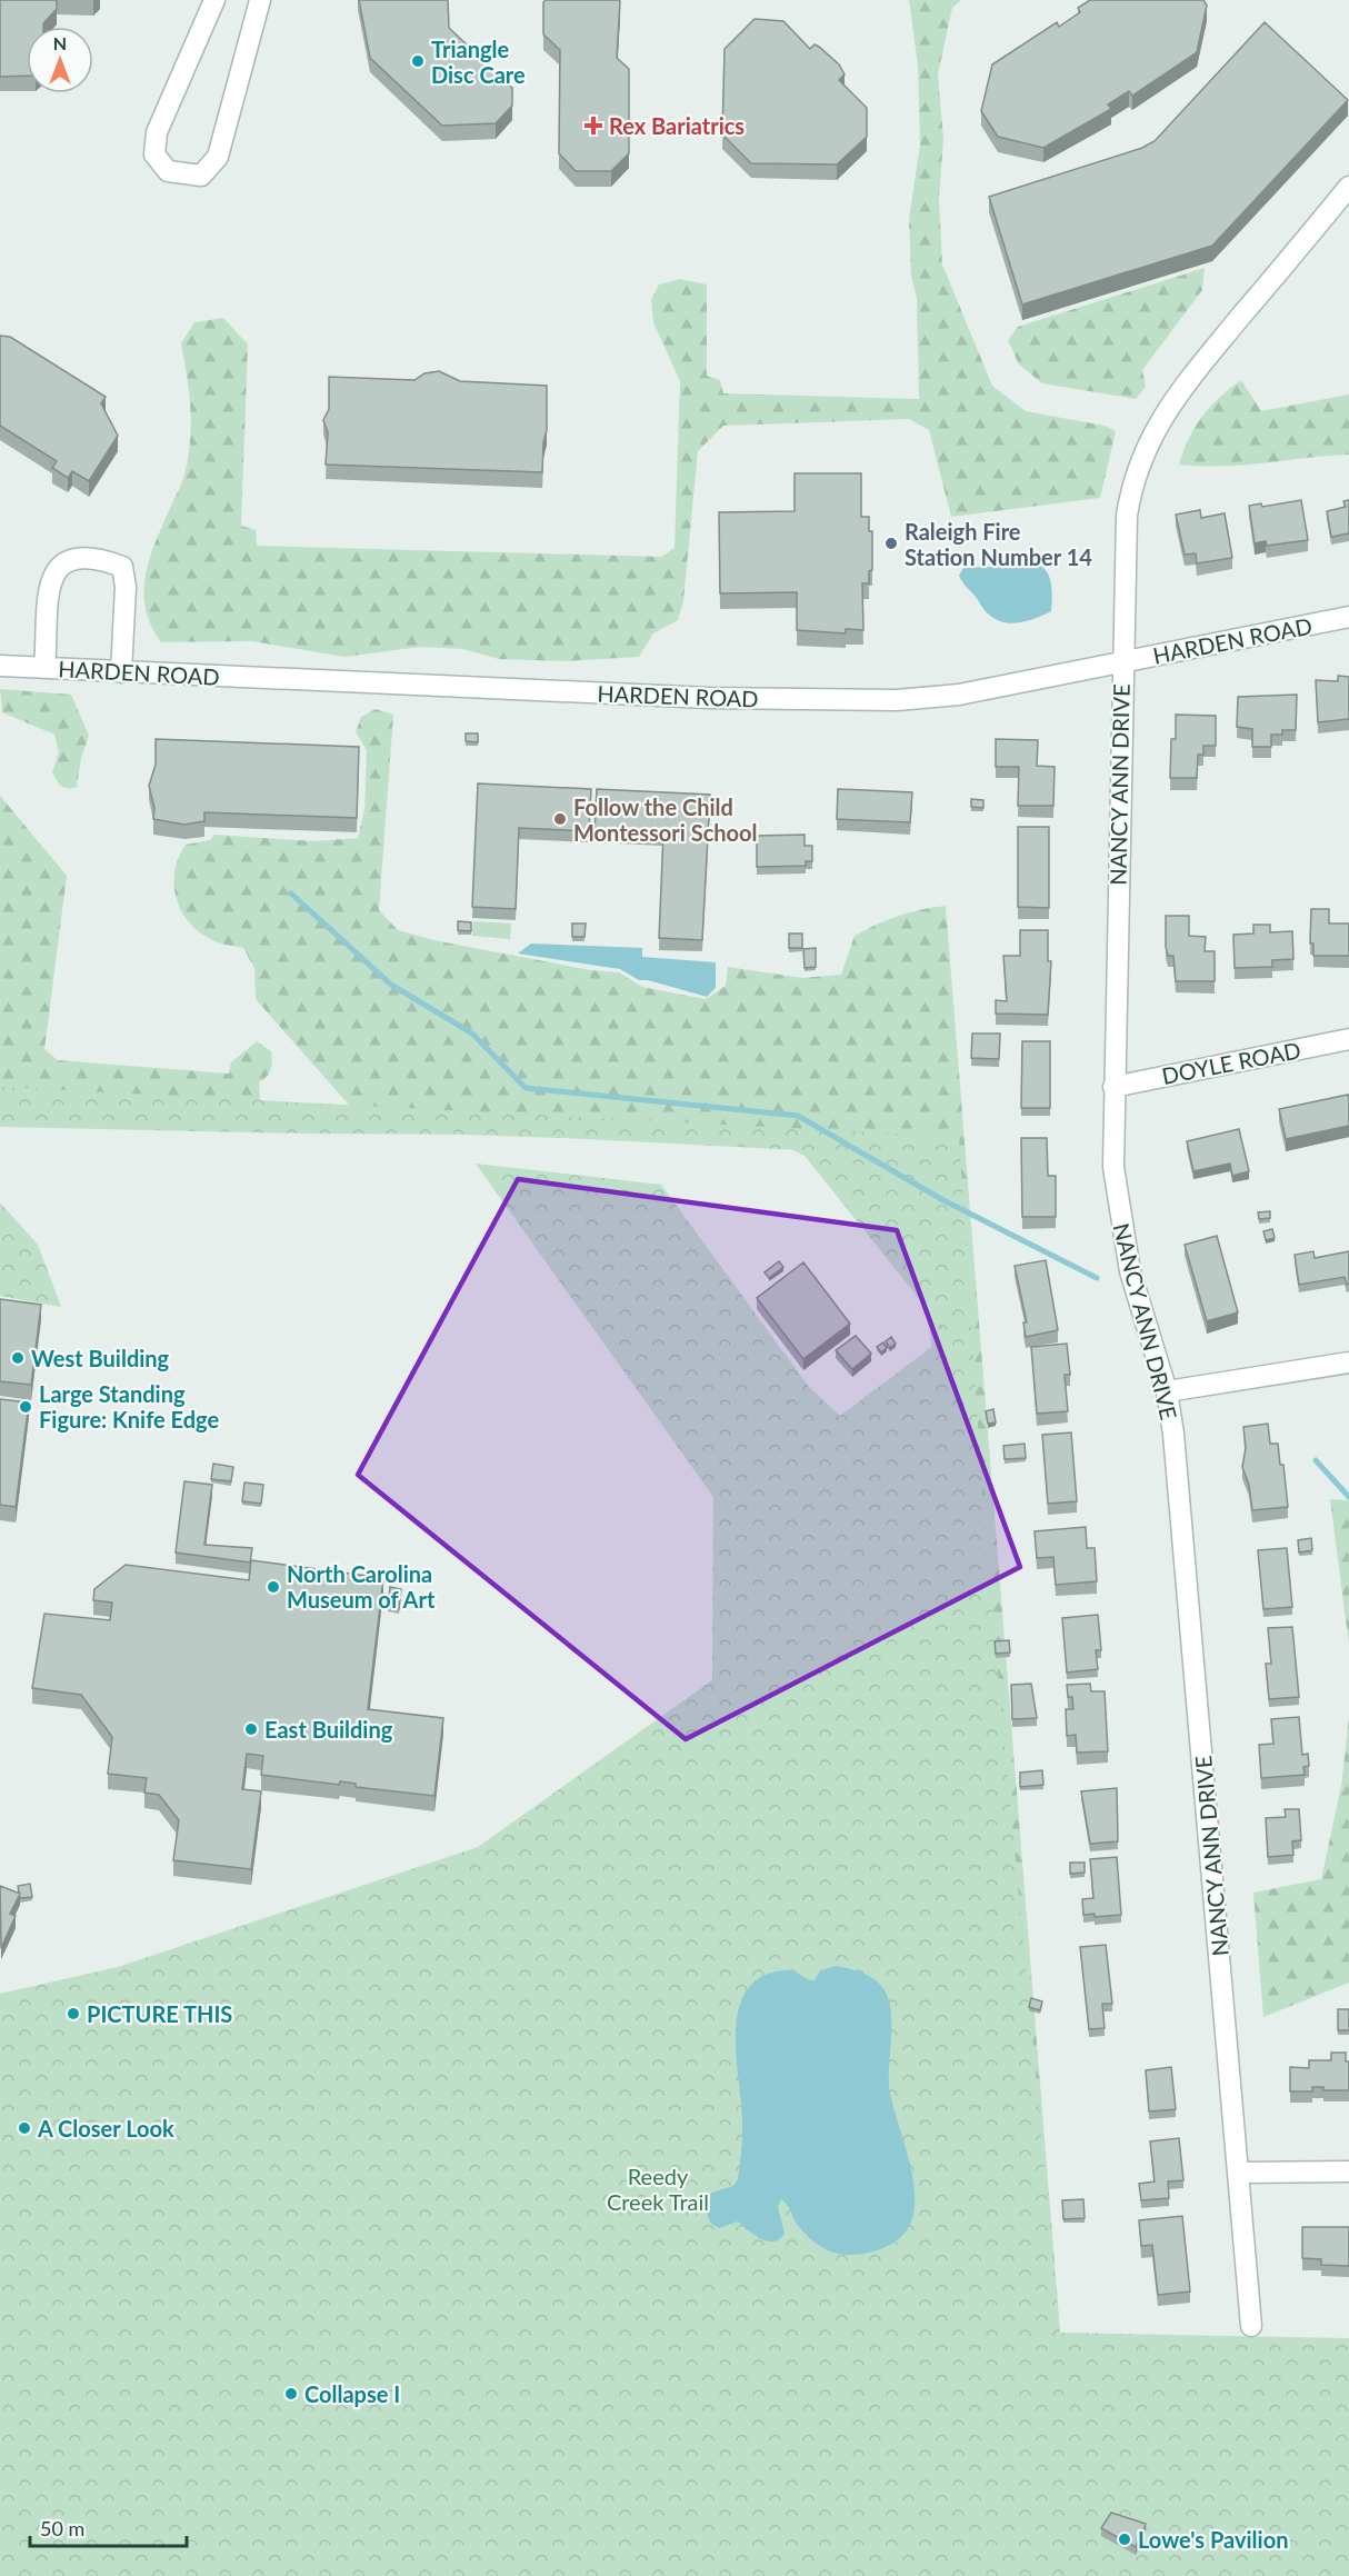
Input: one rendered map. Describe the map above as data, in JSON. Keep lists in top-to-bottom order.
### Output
{
  "streets": {
    "street": ["HARDEN ROAD", "NANCY ANN DRIVE", "DOYLE ROAD"]
  },
  "crossings": [
    ["HARDEN ROAD", "NANCY ANN DRIVE"],
    ["NANCY ANN DRIVE", "DOYLE ROAD"]
  ],
  "parks": ["Reedy Creek Trail"],
  "places": {
    "other": [
      "Triangle Disc Care",
      "Raleigh Fire Station Number 14",
      "Follow the Child Montessori School",
      "West Building",
      "Large Standing Figure: Knife Edge",
      "North Carolina Museum of Art",
      "East Building",
      "PICTURE THIS",
      "A Closer Look",
      "Collapse I",
      "Lowe's Pavilion"
    ],
    "health": ["Rex Bariatrics"]
  },
  "scale_bar": "50 m",
  "north": "top"
}
